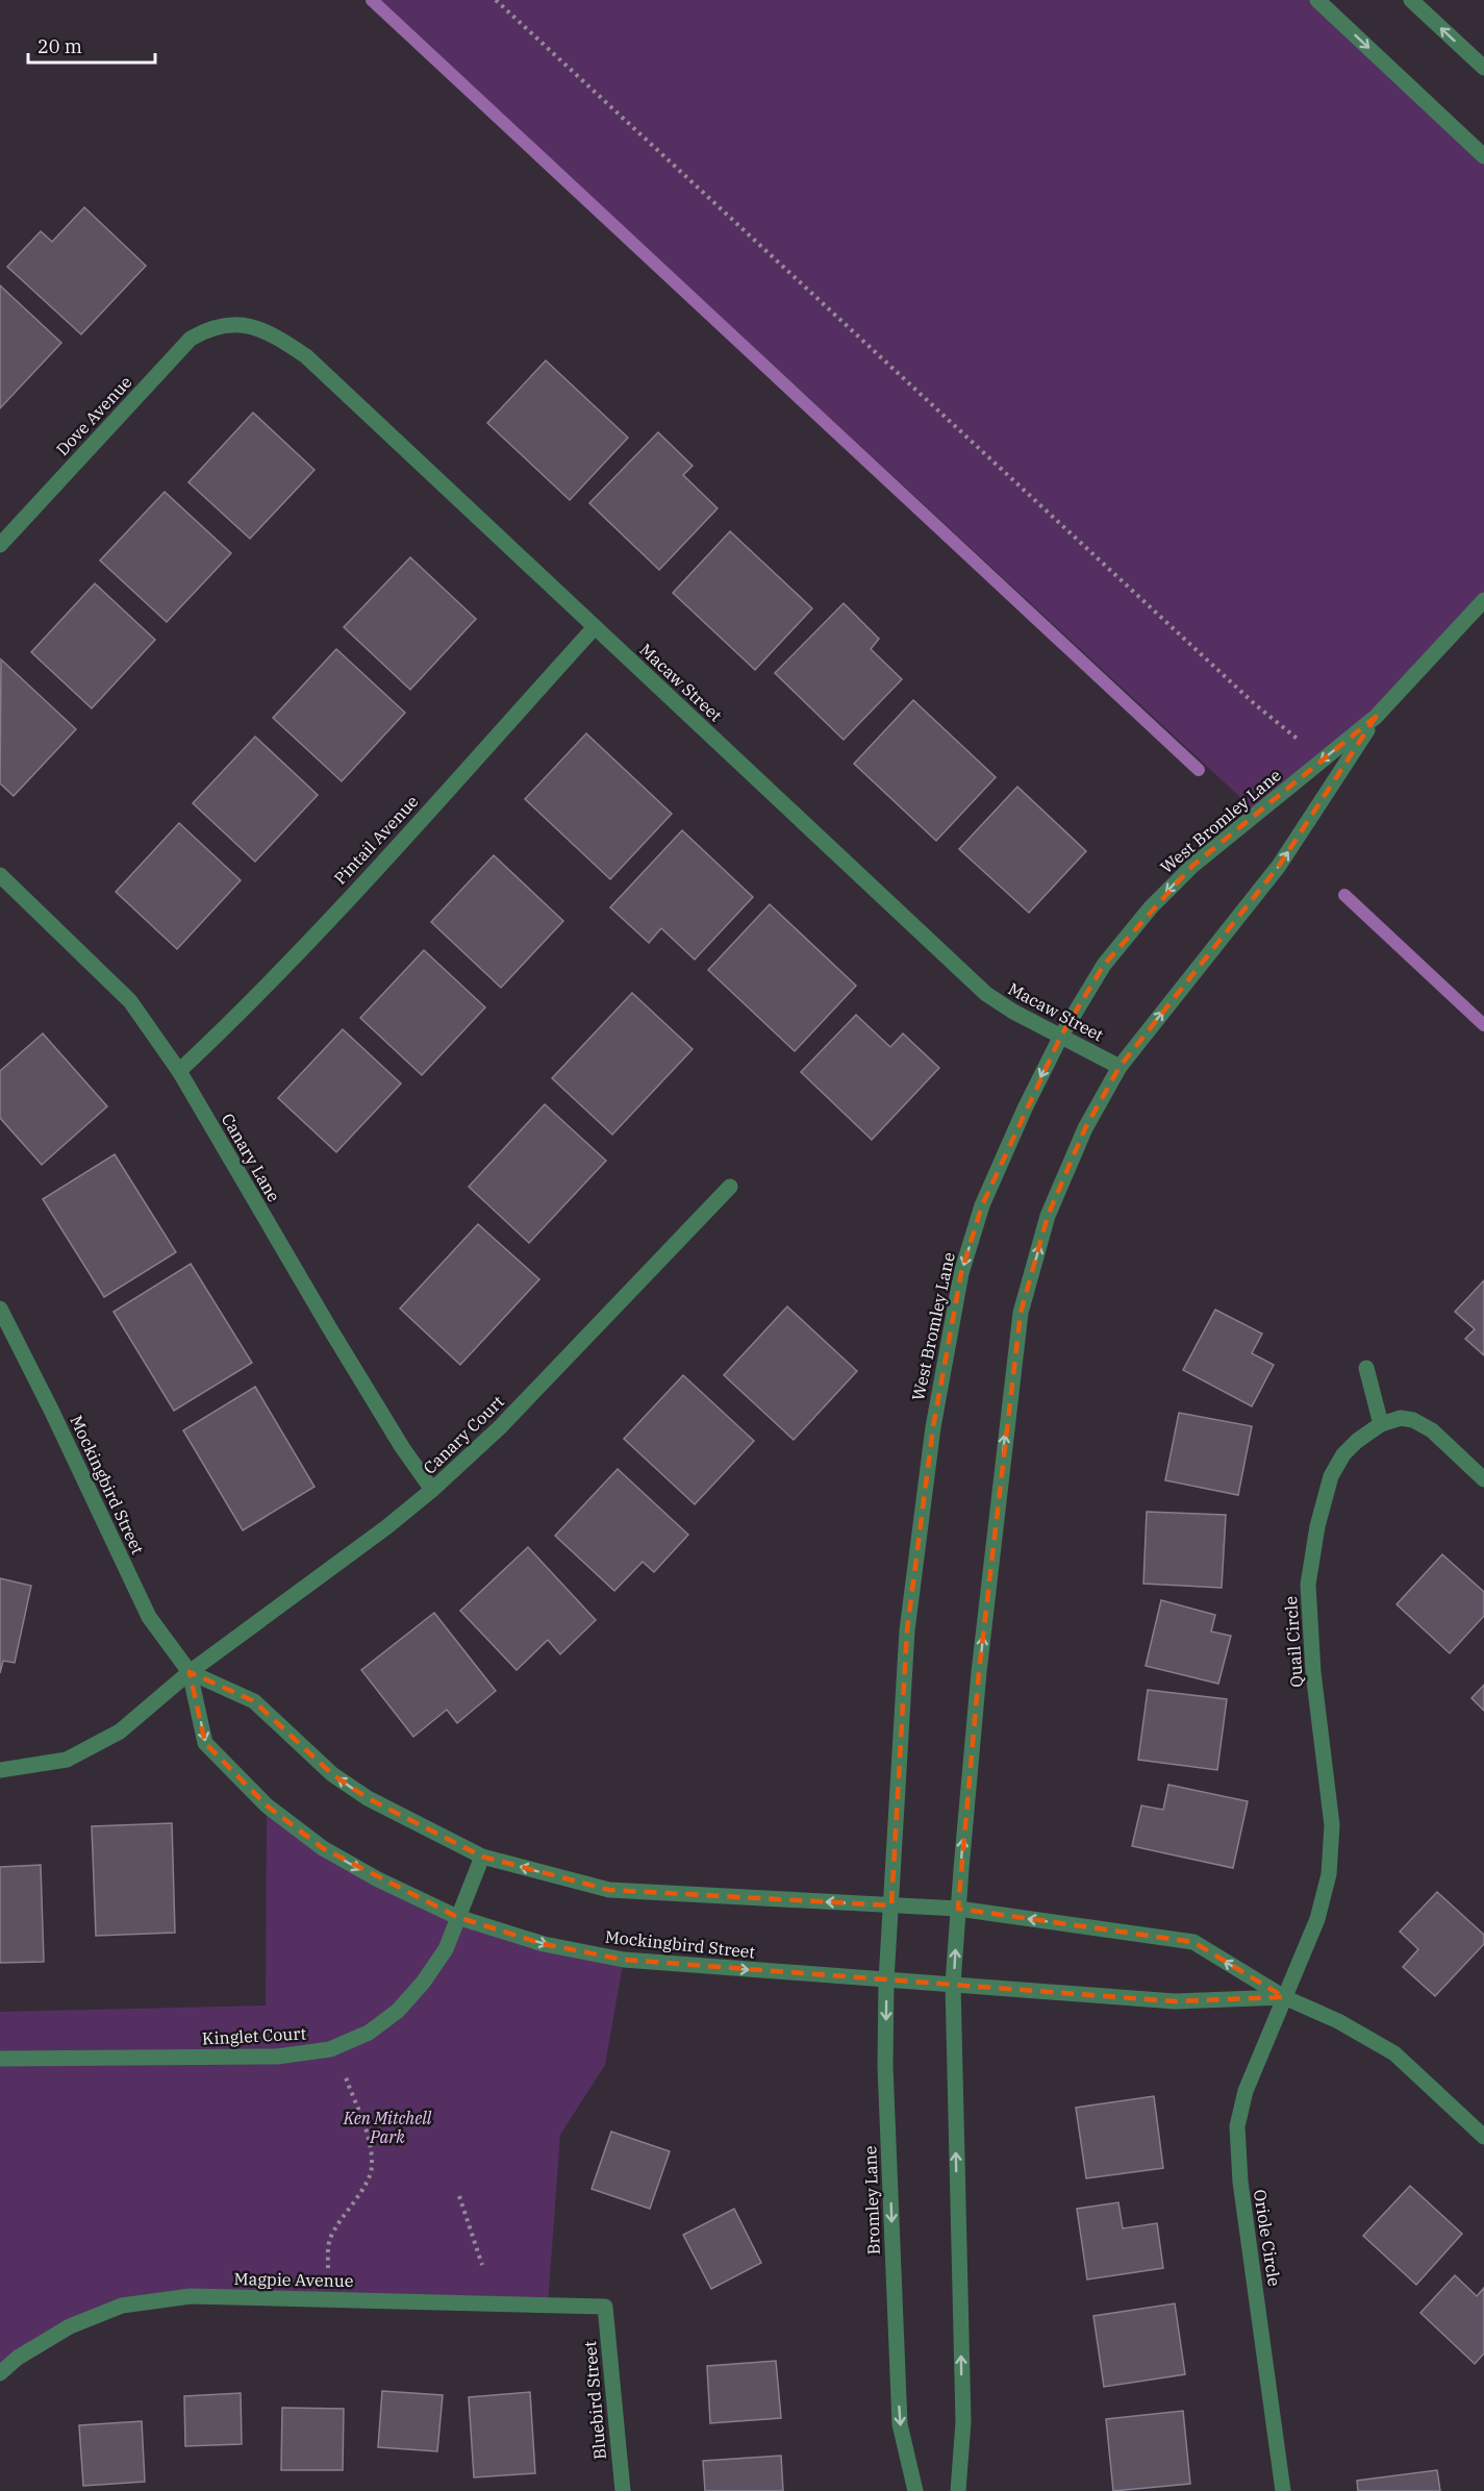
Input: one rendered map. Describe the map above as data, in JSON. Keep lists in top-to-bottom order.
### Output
{
  "streets": {
    "street": [
      "Dove Avenue",
      "Macaw Street",
      "West Bromley Lane",
      "Pintail Avenue",
      "Canary Lane",
      "Canary Court",
      "Mockingbird Street",
      "Quail Circle",
      "Kinglet Court",
      "Bromley Lane",
      "Oriole Circle",
      "Magpie Avenue",
      "Bluebird Street"
    ]
  },
  "crossings": [
    ["Dove Avenue", "Macaw Street"],
    ["Macaw Street", "West Bromley Lane"],
    ["Macaw Street", "Pintail Avenue"],
    ["West Bromley Lane", "Mockingbird Street"],
    ["West Bromley Lane", "Bromley Lane"],
    ["Pintail Avenue", "Canary Lane"],
    ["Canary Lane", "Canary Court"],
    ["Canary Court", "Mockingbird Street"],
    ["Mockingbird Street", "Quail Circle"],
    ["Mockingbird Street", "Kinglet Court"],
    ["Mockingbird Street", "Bromley Lane"],
    ["Mockingbird Street", "Oriole Circle"],
    ["Quail Circle", "Oriole Circle"],
    ["Magpie Avenue", "Bluebird Street"]
  ],
  "parks": ["Ken Mitchell Park"],
  "scale_bar": "20 m"
}
